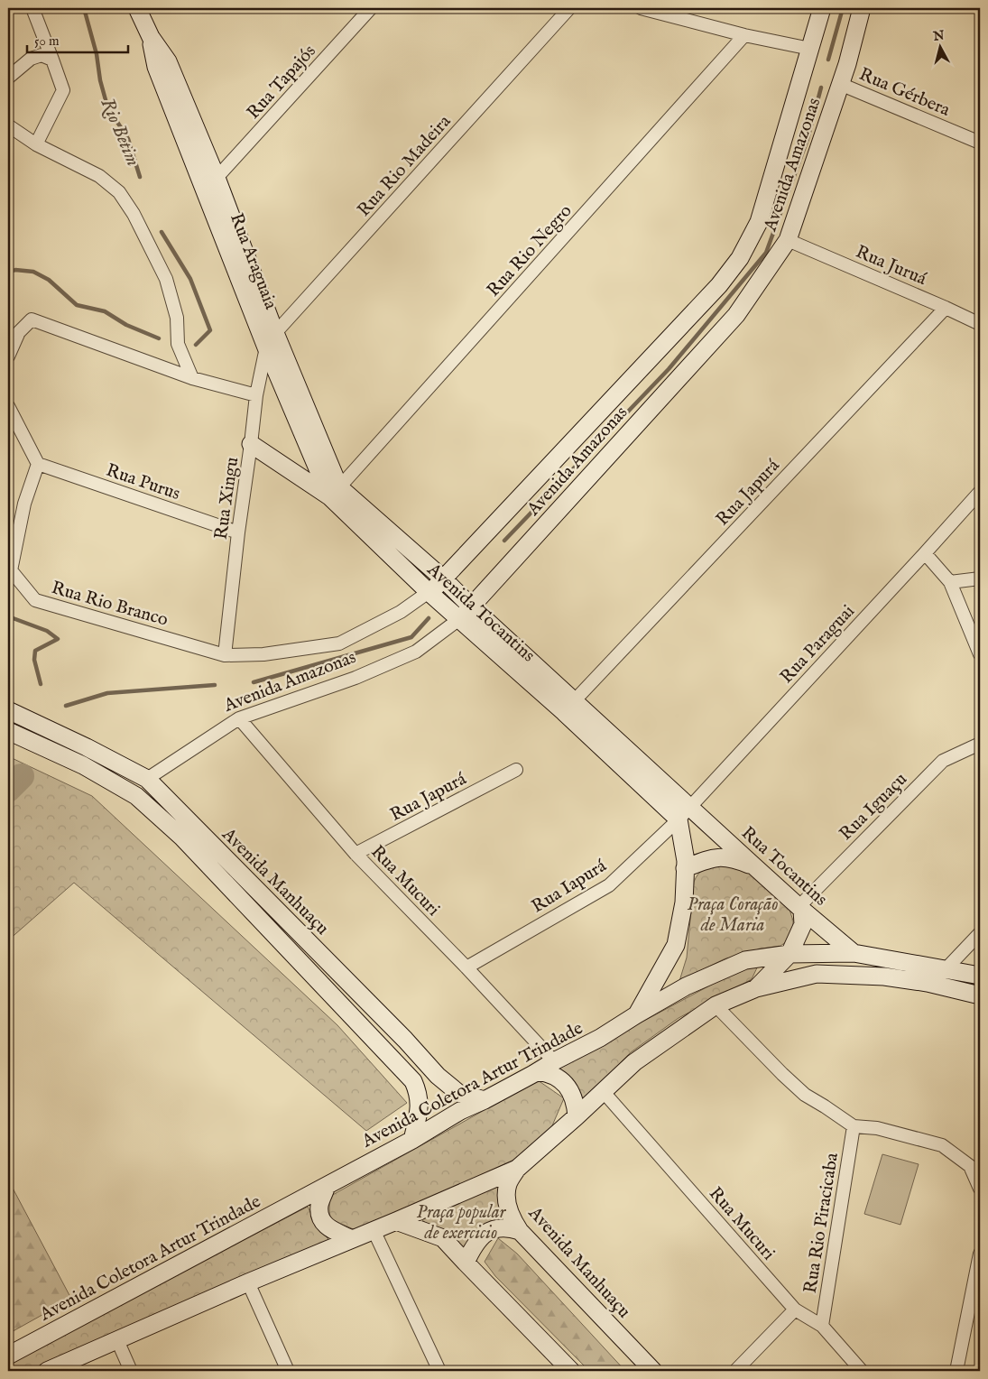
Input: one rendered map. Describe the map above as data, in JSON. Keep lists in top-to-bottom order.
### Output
{
  "streets": {
    "street": [
      "Rua Tapajós",
      "Rua Gérbera",
      "Avenida Amazonas",
      "Rua Rio Madeira",
      "Rua Rio Negro",
      "Rua Araguaia",
      "Rua Juruá",
      "Rua Purus",
      "Rua Japurá",
      "Rua Xingu",
      "Rua Rio Branco",
      "Avenida Tocantins",
      "Rua Paraguai",
      "Rua Iguaçu",
      "Rua Tocantins",
      "Rua Mucuri",
      "Avenida Manhuaçu",
      "Rua Iapurá",
      "Avenida Coletora Artur Trindade",
      "Rua Rio Piracicaba"
    ]
  },
  "crossings": [
    ["Rua Tapajós", "Rua Araguaia"],
    ["Rua Gérbera", "Avenida Amazonas"],
    ["Avenida Amazonas", "Rua Juruá"],
    ["Avenida Amazonas", "Rua Xingu"],
    ["Avenida Amazonas", "Rua Rio Branco"],
    ["Avenida Amazonas", "Avenida Tocantins"],
    ["Avenida Amazonas", "Rua Mucuri"],
    ["Avenida Amazonas", "Avenida Manhuaçu"],
    ["Rua Rio Madeira", "Rua Araguaia"],
    ["Rua Rio Madeira", "Rua Xingu"],
    ["Rua Rio Negro", "Rua Araguaia"],
    ["Rua Rio Negro", "Avenida Tocantins"],
    ["Rua Araguaia", "Rua Xingu"],
    ["Rua Araguaia", "Avenida Tocantins"],
    ["Rua Juruá", "Rua Japurá"],
    ["Rua Purus", "Rua Xingu"],
    ["Rua Purus", "Rua Rio Branco"],
    ["Rua Japurá", "Avenida Tocantins"],
    ["Rua Japurá", "Rua Mucuri"],
    ["Rua Xingu", "Rua Rio Branco"],
    ["Rua Xingu", "Avenida Tocantins"],
    ["Avenida Tocantins", "Rua Paraguai"],
    ["Avenida Tocantins", "Rua Tocantins"],
    ["Avenida Tocantins", "Rua Iapurá"],
    ["Rua Paraguai", "Rua Tocantins"],
    ["Rua Paraguai", "Rua Iapurá"],
    ["Rua Iguaçu", "Rua Tocantins"],
    ["Rua Tocantins", "Rua Iapurá"],
    ["Rua Tocantins", "Avenida Coletora Artur Trindade"],
    ["Rua Mucuri", "Rua Iapurá"],
    ["Rua Mucuri", "Avenida Coletora Artur Trindade"],
    ["Rua Mucuri", "Rua Rio Piracicaba"],
    ["Avenida Manhuaçu", "Avenida Coletora Artur Trindade"]
  ],
  "water": ["Rio Betim"],
  "parks": ["Praça Coração de Maria", "Praça popular de exercicio"],
  "scale_bar": "50 m",
  "north": "top"
}
